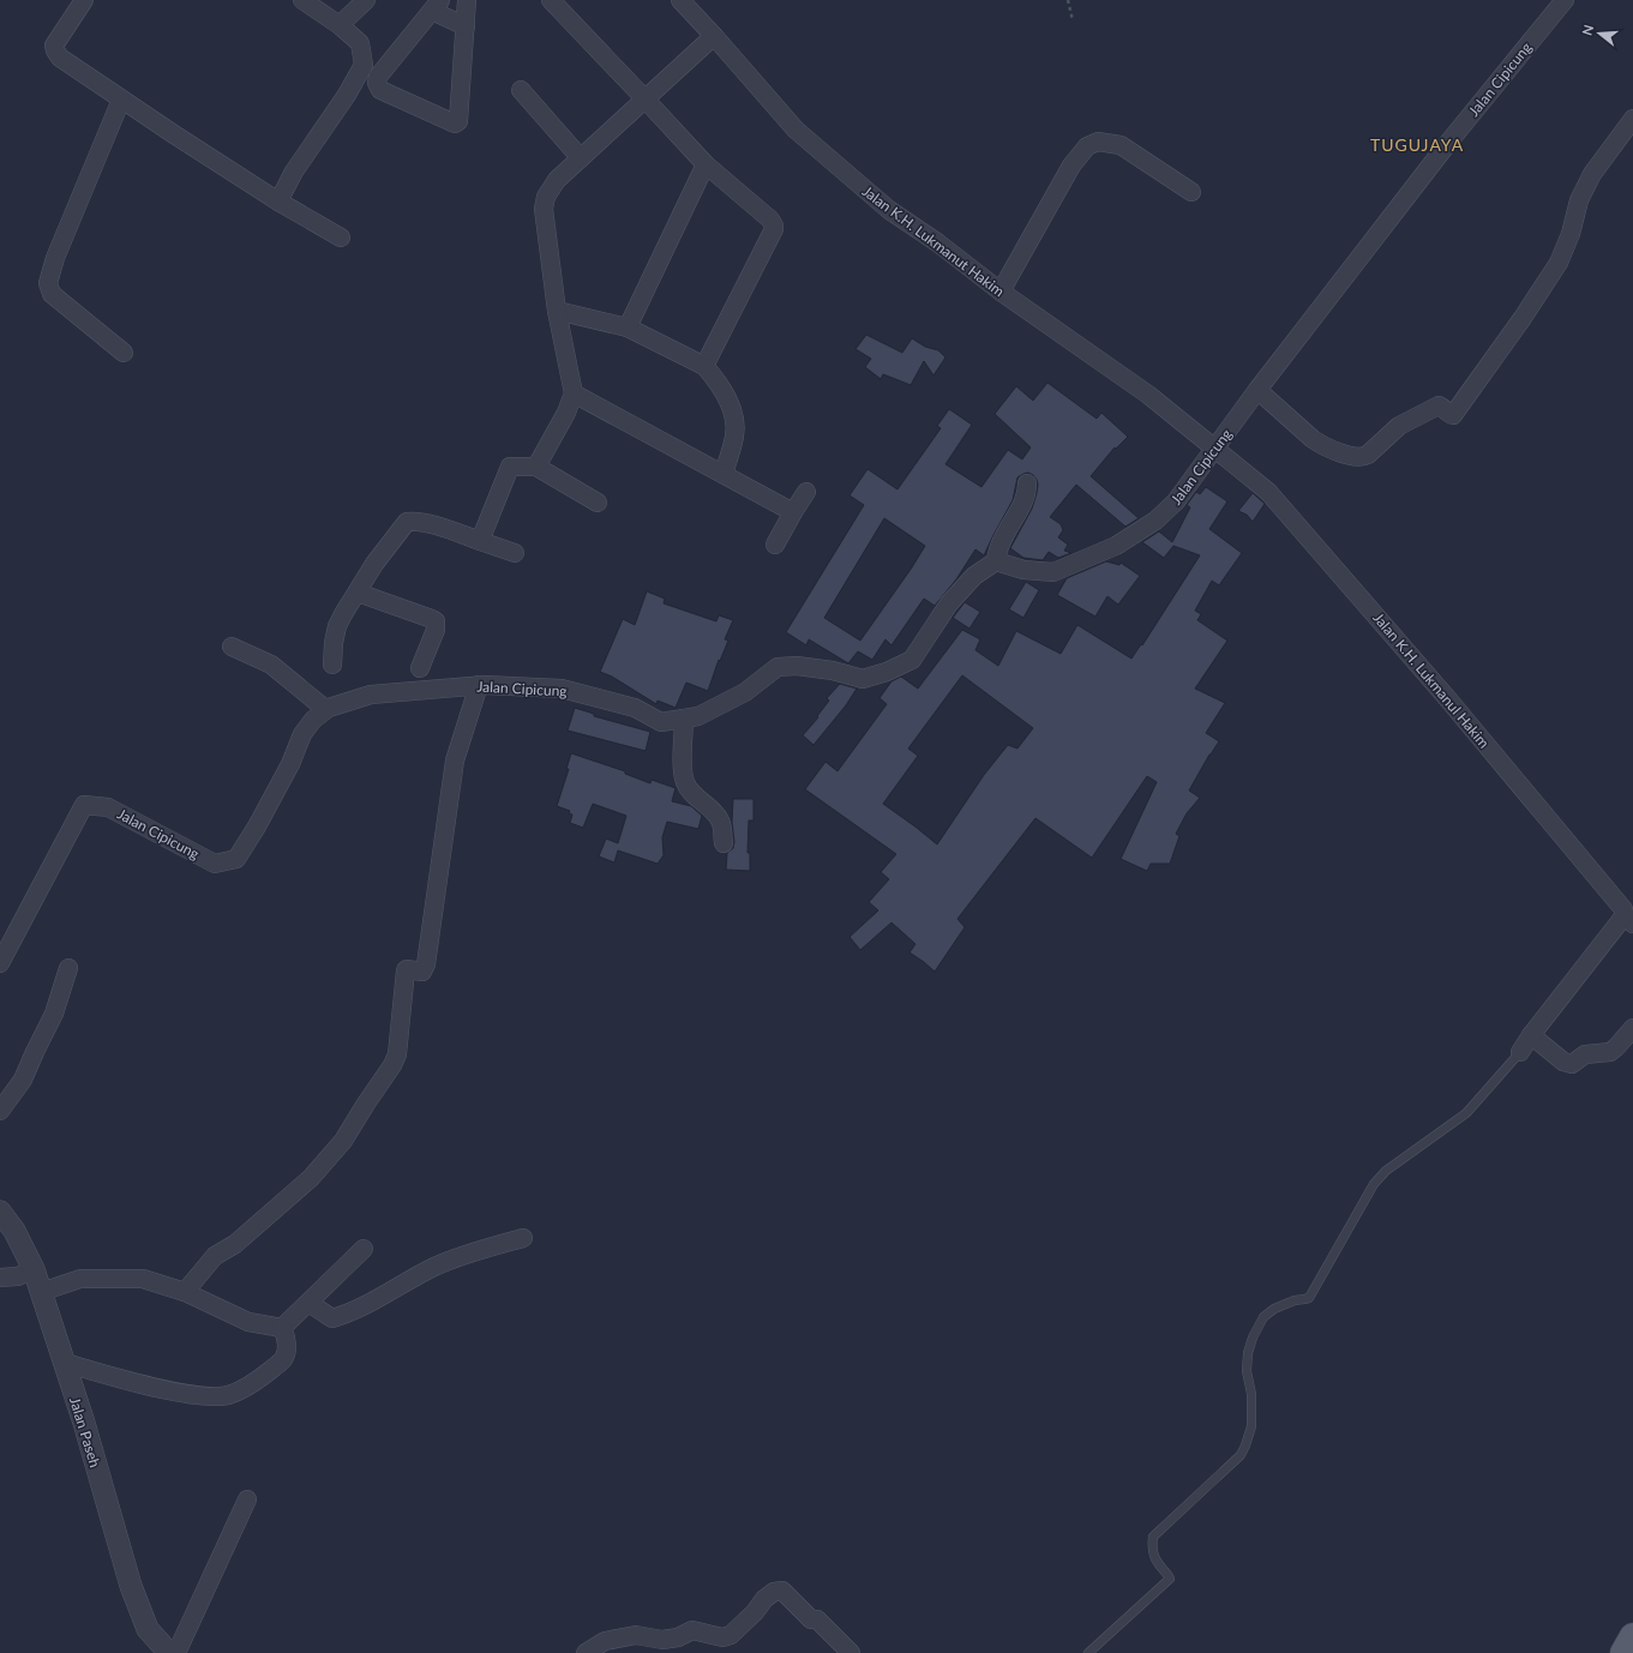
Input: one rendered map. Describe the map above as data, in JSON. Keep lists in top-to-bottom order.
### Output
{
  "streets": {
    "street": [
      "Jalan Cipicung",
      "Jalan K.H. Lukmanut Hakim",
      "Jalan K.H. Lukmanul Hakim",
      "Jalan Paseh"
    ]
  },
  "crossings": [
    ["Jalan Cipicung", "Jalan K.H. Lukmanut Hakim"],
    ["Jalan Cipicung", "Jalan K.H. Lukmanul Hakim"],
    ["Jalan K.H. Lukmanut Hakim", "Jalan K.H. Lukmanul Hakim"]
  ],
  "districts": ["TUGUJAYA"],
  "north": "left"
}
